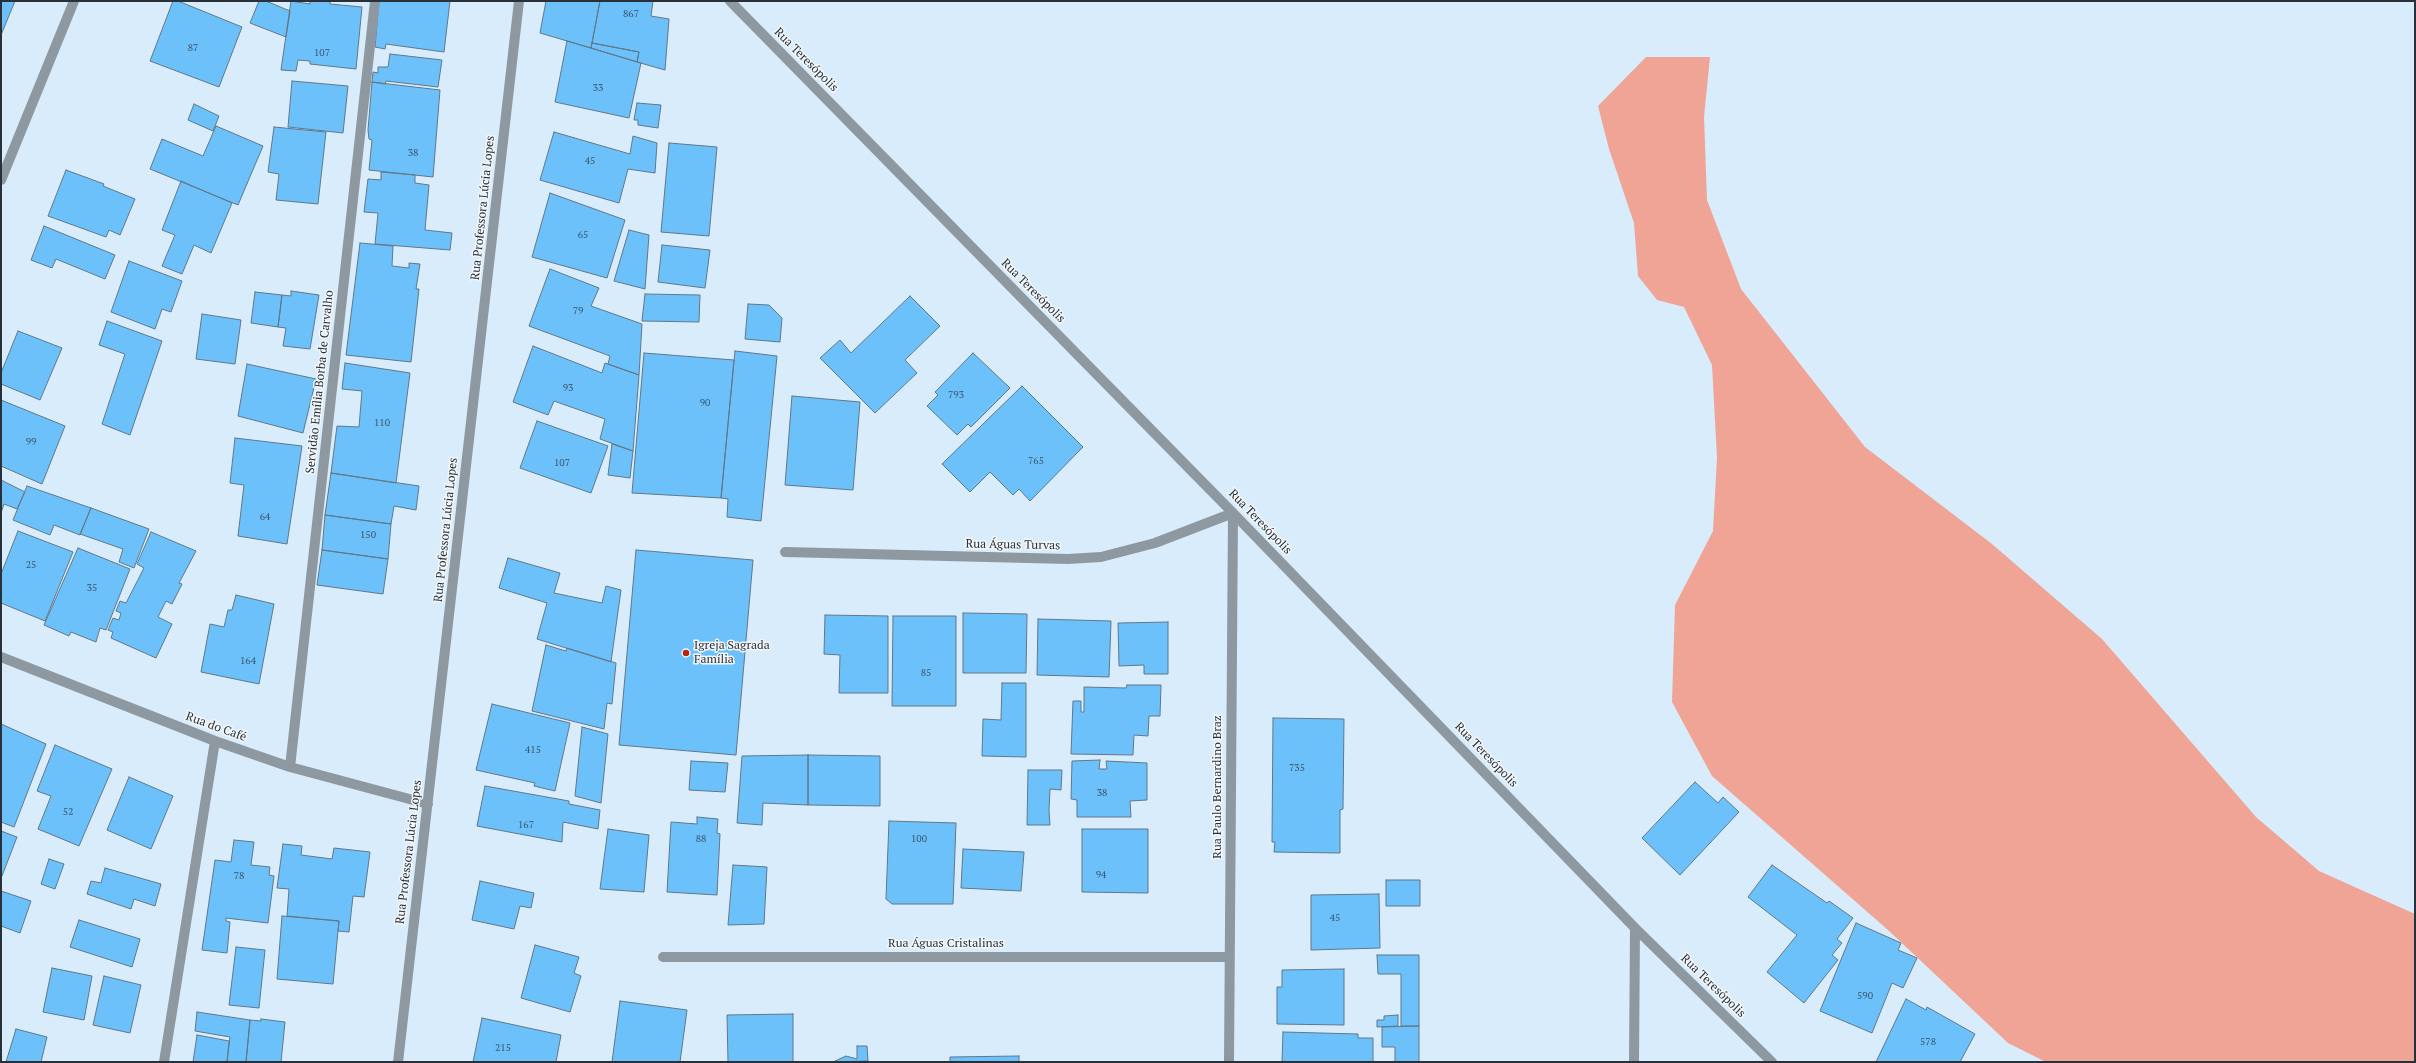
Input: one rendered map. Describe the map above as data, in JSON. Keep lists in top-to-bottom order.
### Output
{
  "streets": {
    "street": [
      "Rua Teresópolis",
      "Rua Professora Lúcia Lopes",
      "Servidão Emília Borba de Carvalho",
      "Rua Águas Turvas",
      "Rua do Café",
      "Rua Paulo Bernardino Braz",
      "Rua Águas Cristalinas"
    ]
  },
  "crossings": [
    ["Rua Teresópolis", "Rua Águas Turvas"],
    ["Rua Teresópolis", "Rua Paulo Bernardino Braz"],
    ["Rua Professora Lúcia Lopes", "Rua do Café"],
    ["Servidão Emília Borba de Carvalho", "Rua do Café"],
    ["Rua Águas Turvas", "Rua Paulo Bernardino Braz"],
    ["Rua Paulo Bernardino Braz", "Rua Águas Cristalinas"]
  ],
  "places": ["Igreja Sagrada Família"],
  "house_numbers": [
    "867",
    "87",
    "107",
    "33",
    "38",
    "45",
    "65",
    "79",
    "93",
    "793",
    "90",
    "110",
    "99",
    "765",
    "107",
    "64",
    "150",
    "25",
    "35",
    "164",
    "85",
    "415",
    "735",
    "38",
    "52",
    "167",
    "88",
    "100",
    "94",
    "78",
    "45",
    "590",
    "578",
    "215"
  ]
}
